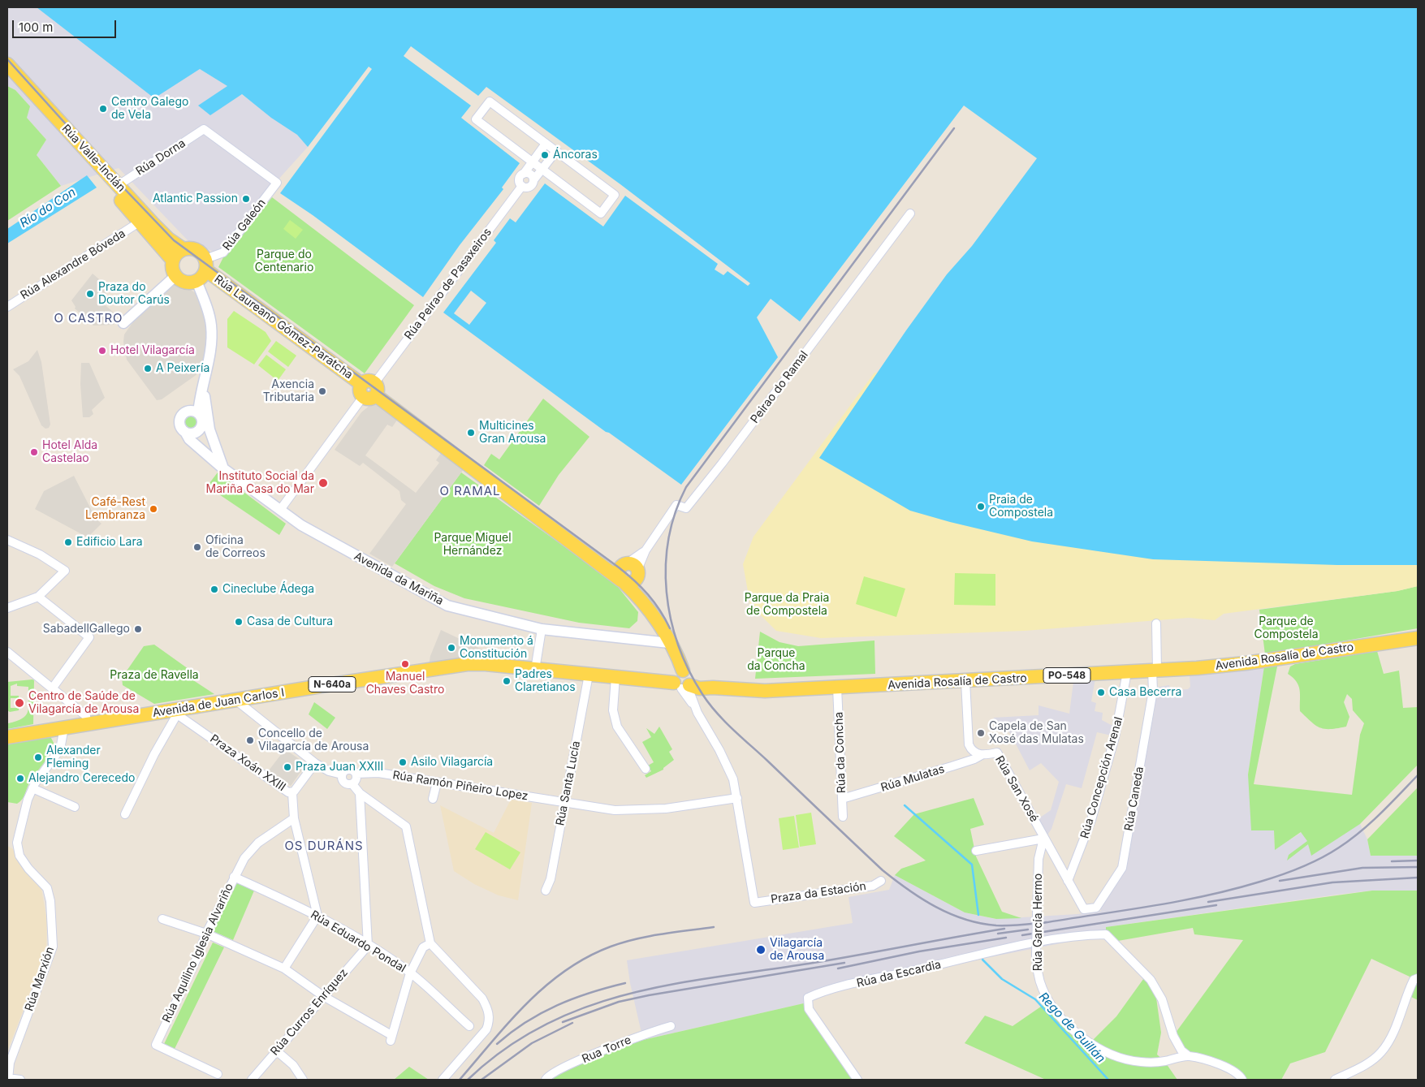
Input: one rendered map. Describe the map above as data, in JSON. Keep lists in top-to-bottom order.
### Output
{
  "streets": {
    "main road": [
      "Rúa Valle-Inclán",
      "Rúa Laureano Gómez-Paratcha",
      "Avenida Rosalía de Castro",
      "PO-548",
      "N-640a",
      "Avenida de Juan Carlos I"
    ],
    "street": [
      "Rúa Dorna",
      "Rúa Galeón",
      "Rúa Alexandre Bóveda",
      "Rúa Peirao de Pasaxeiros",
      "Peirao do Ramal",
      "Avenida da Mariña",
      "Rúa da Concha",
      "Praza Xoán XXIII",
      "Rúa Concepción Arenal",
      "Rúa Mulatas",
      "Rúa Santa Lucía",
      "Rúa Ramón Piñeiro Lopez",
      "Rúa San Xosé",
      "Rúa Caneda",
      "Praza da Estación",
      "Rúa García Hermo",
      "Rúa Eduardo Pondal",
      "Rúa Aquilino Iglesia Alvariño",
      "Rúa da Escardia",
      "Rúa Marxión",
      "Rúa Curros Enríquez",
      "Rua Torre"
    ]
  },
  "crossings": [
    ["Rúa Dorna", "Rúa Valle-Inclán"],
    ["Rúa Dorna", "Rúa Galeón"],
    ["Rúa Valle-Inclán", "Rúa Galeón"],
    ["Rúa Valle-Inclán", "Rúa Alexandre Bóveda"],
    ["Rúa Valle-Inclán", "Rúa Laureano Gómez-Paratcha"],
    ["Rúa Galeón", "Rúa Laureano Gómez-Paratcha"],
    ["Rúa Peirao de Pasaxeiros", "Rúa Laureano Gómez-Paratcha"],
    ["Rúa Peirao de Pasaxeiros", "Avenida da Mariña"],
    ["Avenida Rosalía de Castro", "N-640a"],
    ["Avenida Rosalía de Castro", "Rúa da Concha"],
    ["Avenida Rosalía de Castro", "Rúa Concepción Arenal"],
    ["Avenida Rosalía de Castro", "Rúa San Xosé"],
    ["Avenida Rosalía de Castro", "Rúa Caneda"],
    ["N-640a", "Avenida de Juan Carlos I"],
    ["N-640a", "Rúa Santa Lucía"],
    ["Avenida de Juan Carlos I", "Praza Xoán XXIII"],
    ["Avenida de Juan Carlos I", "Rúa Marxión"],
    ["Rúa da Concha", "Rúa Mulatas"],
    ["Rúa Concepción Arenal", "Rúa San Xosé"],
    ["Rúa Mulatas", "Rúa San Xosé"],
    ["Rúa Santa Lucía", "Rúa Ramón Piñeiro Lopez"],
    ["Rúa Ramón Piñeiro Lopez", "Praza da Estación"],
    ["Rúa San Xosé", "Rúa Caneda"],
    ["Rúa San Xosé", "Rúa García Hermo"],
    ["Rúa García Hermo", "Rúa da Escardia"],
    ["Rúa Eduardo Pondal", "Rúa Aquilino Iglesia Alvariño"],
    ["Rúa Eduardo Pondal", "Rúa Curros Enríquez"]
  ],
  "districts": ["O CASTRO", "O RAMAL", "OS DURÁNS"],
  "water": ["Río do Con", "Rego de Guillán"],
  "parks": [
    "Parque do Centenario",
    "Parque Miguel Hernández",
    "Parque da Praia de Compostela",
    "Parque de Compostela",
    "Parque da Concha",
    "Praza de Ravella"
  ],
  "places": [
    "Centro Galego de Vela",
    "Áncoras",
    "Atlantic Passion",
    "Praza do Doutor Carús",
    "Hotel Vilagarcía",
    "A Peixería",
    "Axencia Tributaria",
    "Multicines Gran Arousa",
    "Hotel Alda Castelao",
    "Instituto Social da Mariña Casa do Mar",
    "Praia de Compostela",
    "Café-Rest Lembranza",
    "Edificio Lara",
    "Oficina de Correos",
    "Cineclube Ádega",
    "Casa de Cultura",
    "SabadellGallego",
    "Monumento á Constitución",
    "Manuel Chaves Castro",
    "Padres Claretianos",
    "Casa Becerra",
    "Centro de Saúde de Vilagarcía de Arousa",
    "Capela de San Xosé das Mulatas",
    "Concello de Vilagarcía de Arousa",
    "Alexander Fleming",
    "Asilo Vilagarcía",
    "Praza Juan XXIII",
    "Alejandro Cerecedo",
    "Vilagarcía de Arousa"
  ],
  "scale_bar": "100 m"
}
